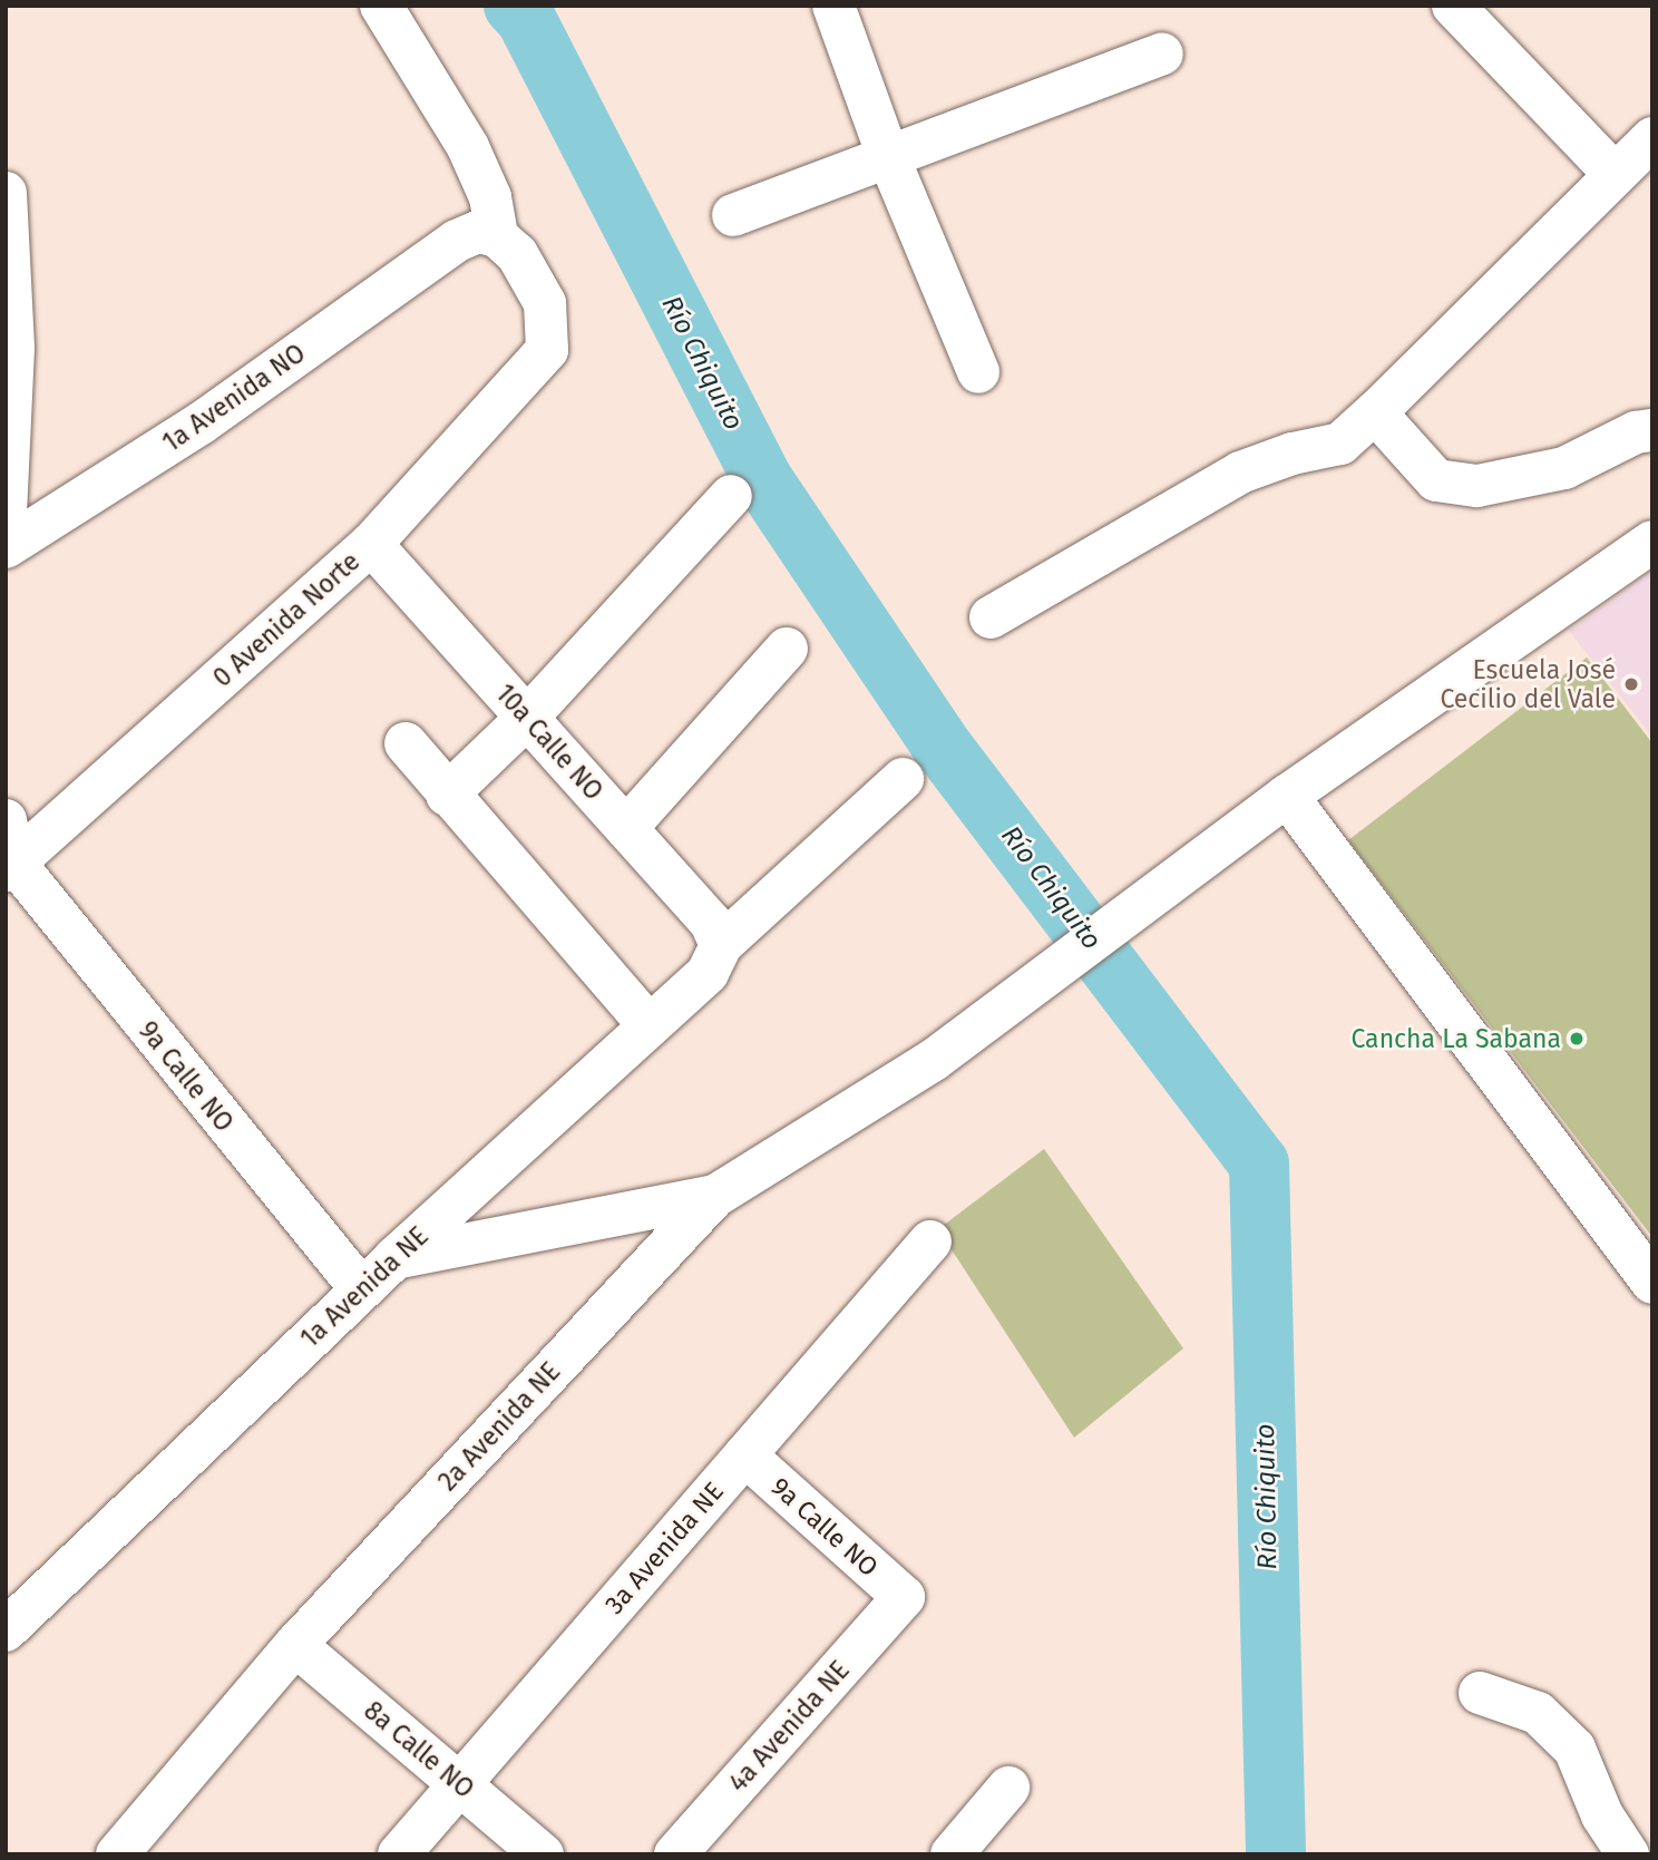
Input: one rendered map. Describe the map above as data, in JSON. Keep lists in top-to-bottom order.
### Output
{
  "streets": {
    "street": [
      "1a Avenida NO",
      "0 Avenida Norte",
      "10a Calle NO",
      "9a Calle NO",
      "1a Avenida NE",
      "2a Avenida NE",
      "3a Avenida NE",
      "4a Avenida NE",
      "8a Calle NO"
    ]
  },
  "crossings": [
    ["1a Avenida NO", "0 Avenida Norte"],
    ["0 Avenida Norte", "10a Calle NO"],
    ["0 Avenida Norte", "9a Calle NO"],
    ["10a Calle NO", "1a Avenida NE"],
    ["9a Calle NO", "1a Avenida NE"],
    ["9a Calle NO", "3a Avenida NE"],
    ["9a Calle NO", "4a Avenida NE"],
    ["2a Avenida NE", "8a Calle NO"],
    ["3a Avenida NE", "8a Calle NO"]
  ],
  "water": ["Río Chiquito"],
  "places": ["Escuela José Cecilio del Vale", "Cancha La Sabana"]
}
